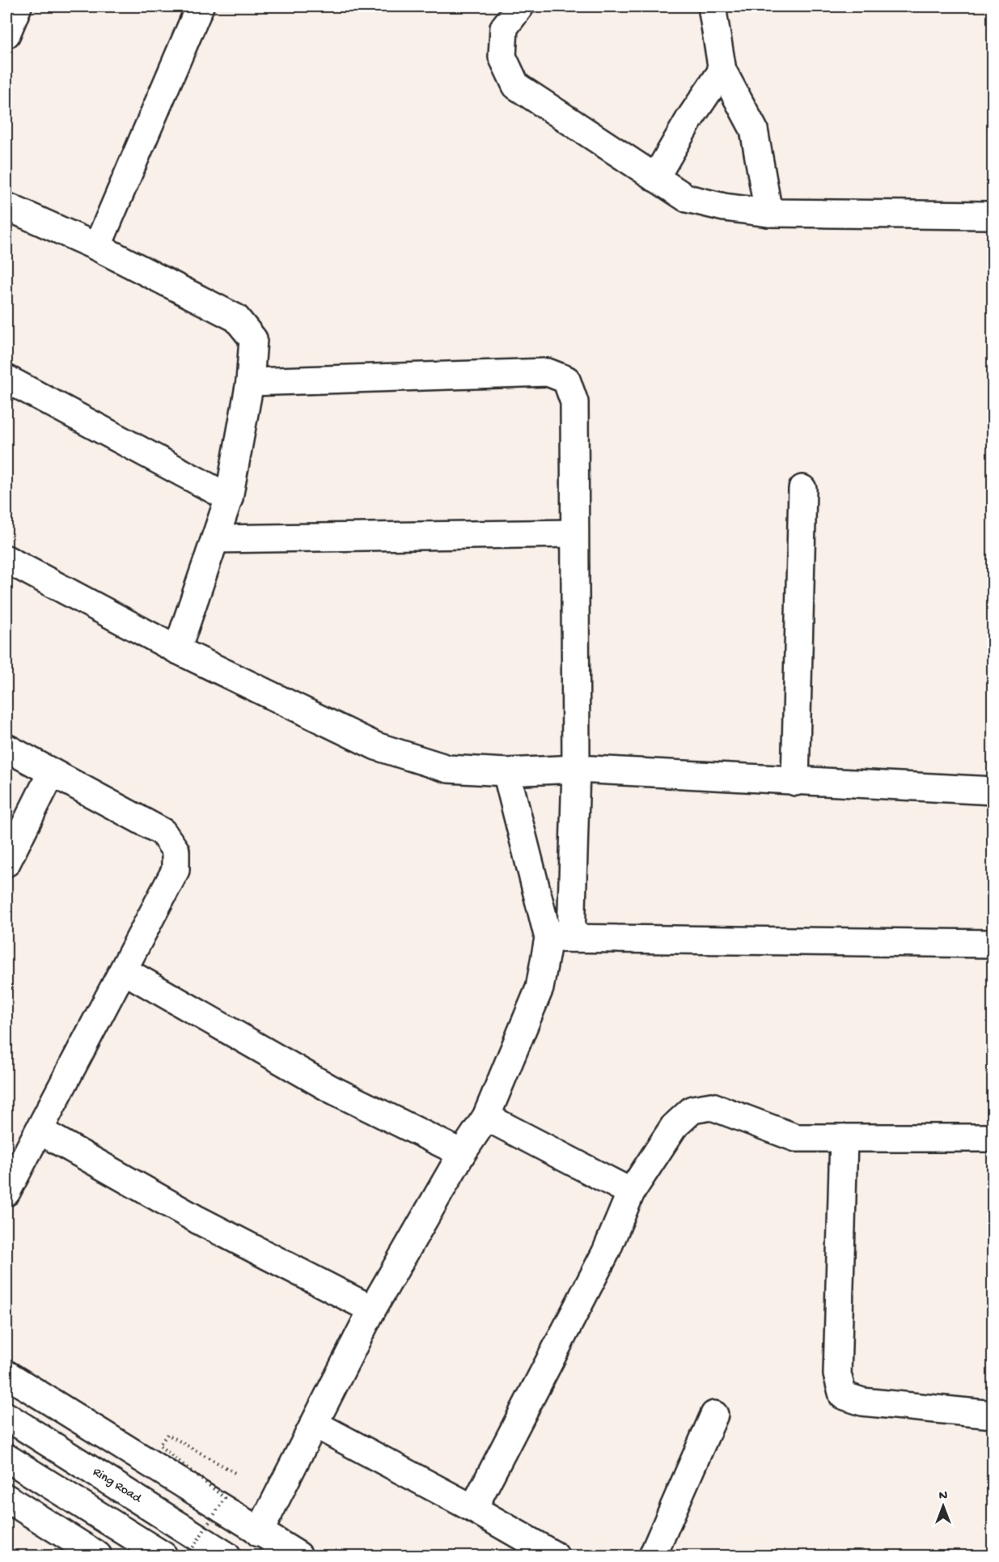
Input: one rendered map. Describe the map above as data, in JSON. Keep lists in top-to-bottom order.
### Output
{
  "streets": {
    "main road": ["Ring Road"]
  },
  "north": "top"
}
